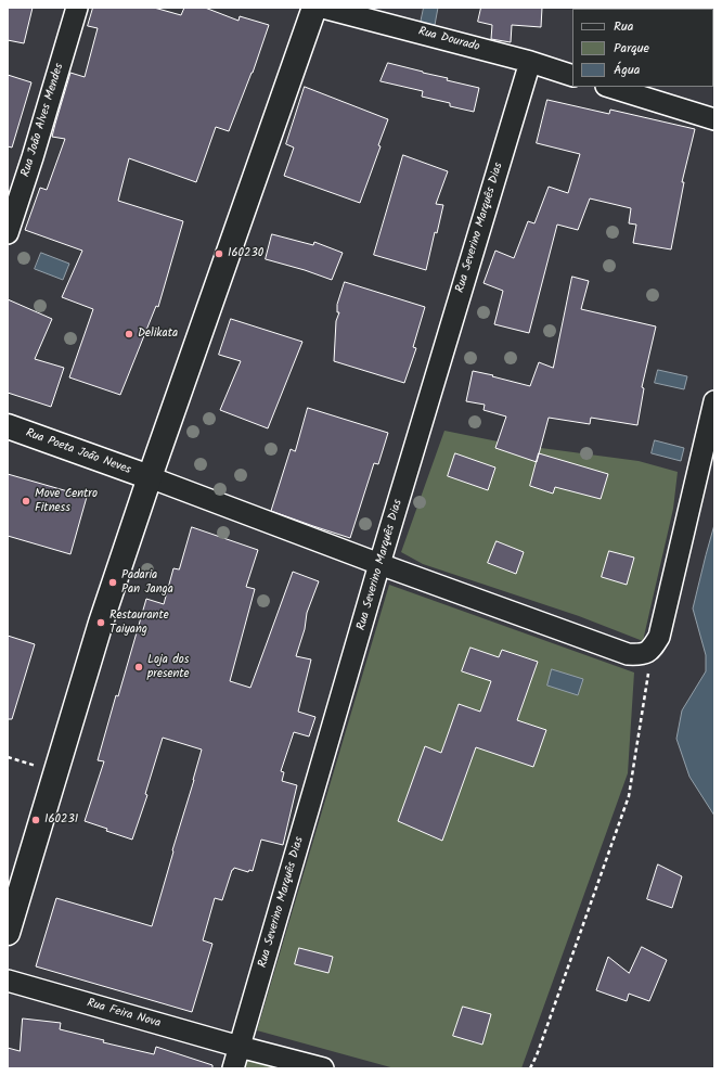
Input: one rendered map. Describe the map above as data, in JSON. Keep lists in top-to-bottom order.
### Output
{
  "streets": {
    "main road": ["Rua Poeta João Neves"],
    "street": [
      "Rua Dourado",
      "Rua João Alves Mendes",
      "Rua Severino Marquês Dias",
      "Rua Feira Nova"
    ]
  },
  "crossings": [
    ["Rua Dourado", "Rua Severino Marquês Dias"],
    ["Rua Severino Marquês Dias", "Rua Feira Nova"]
  ],
  "places": [
    "160230",
    "Delikata",
    "Move Centro Fitness",
    "Padaria Pan Janga",
    "Restaurante Taiyang",
    "Loja dos presente",
    "160231"
  ],
  "legend": ["Rua", "Parque", "Água"]
}
